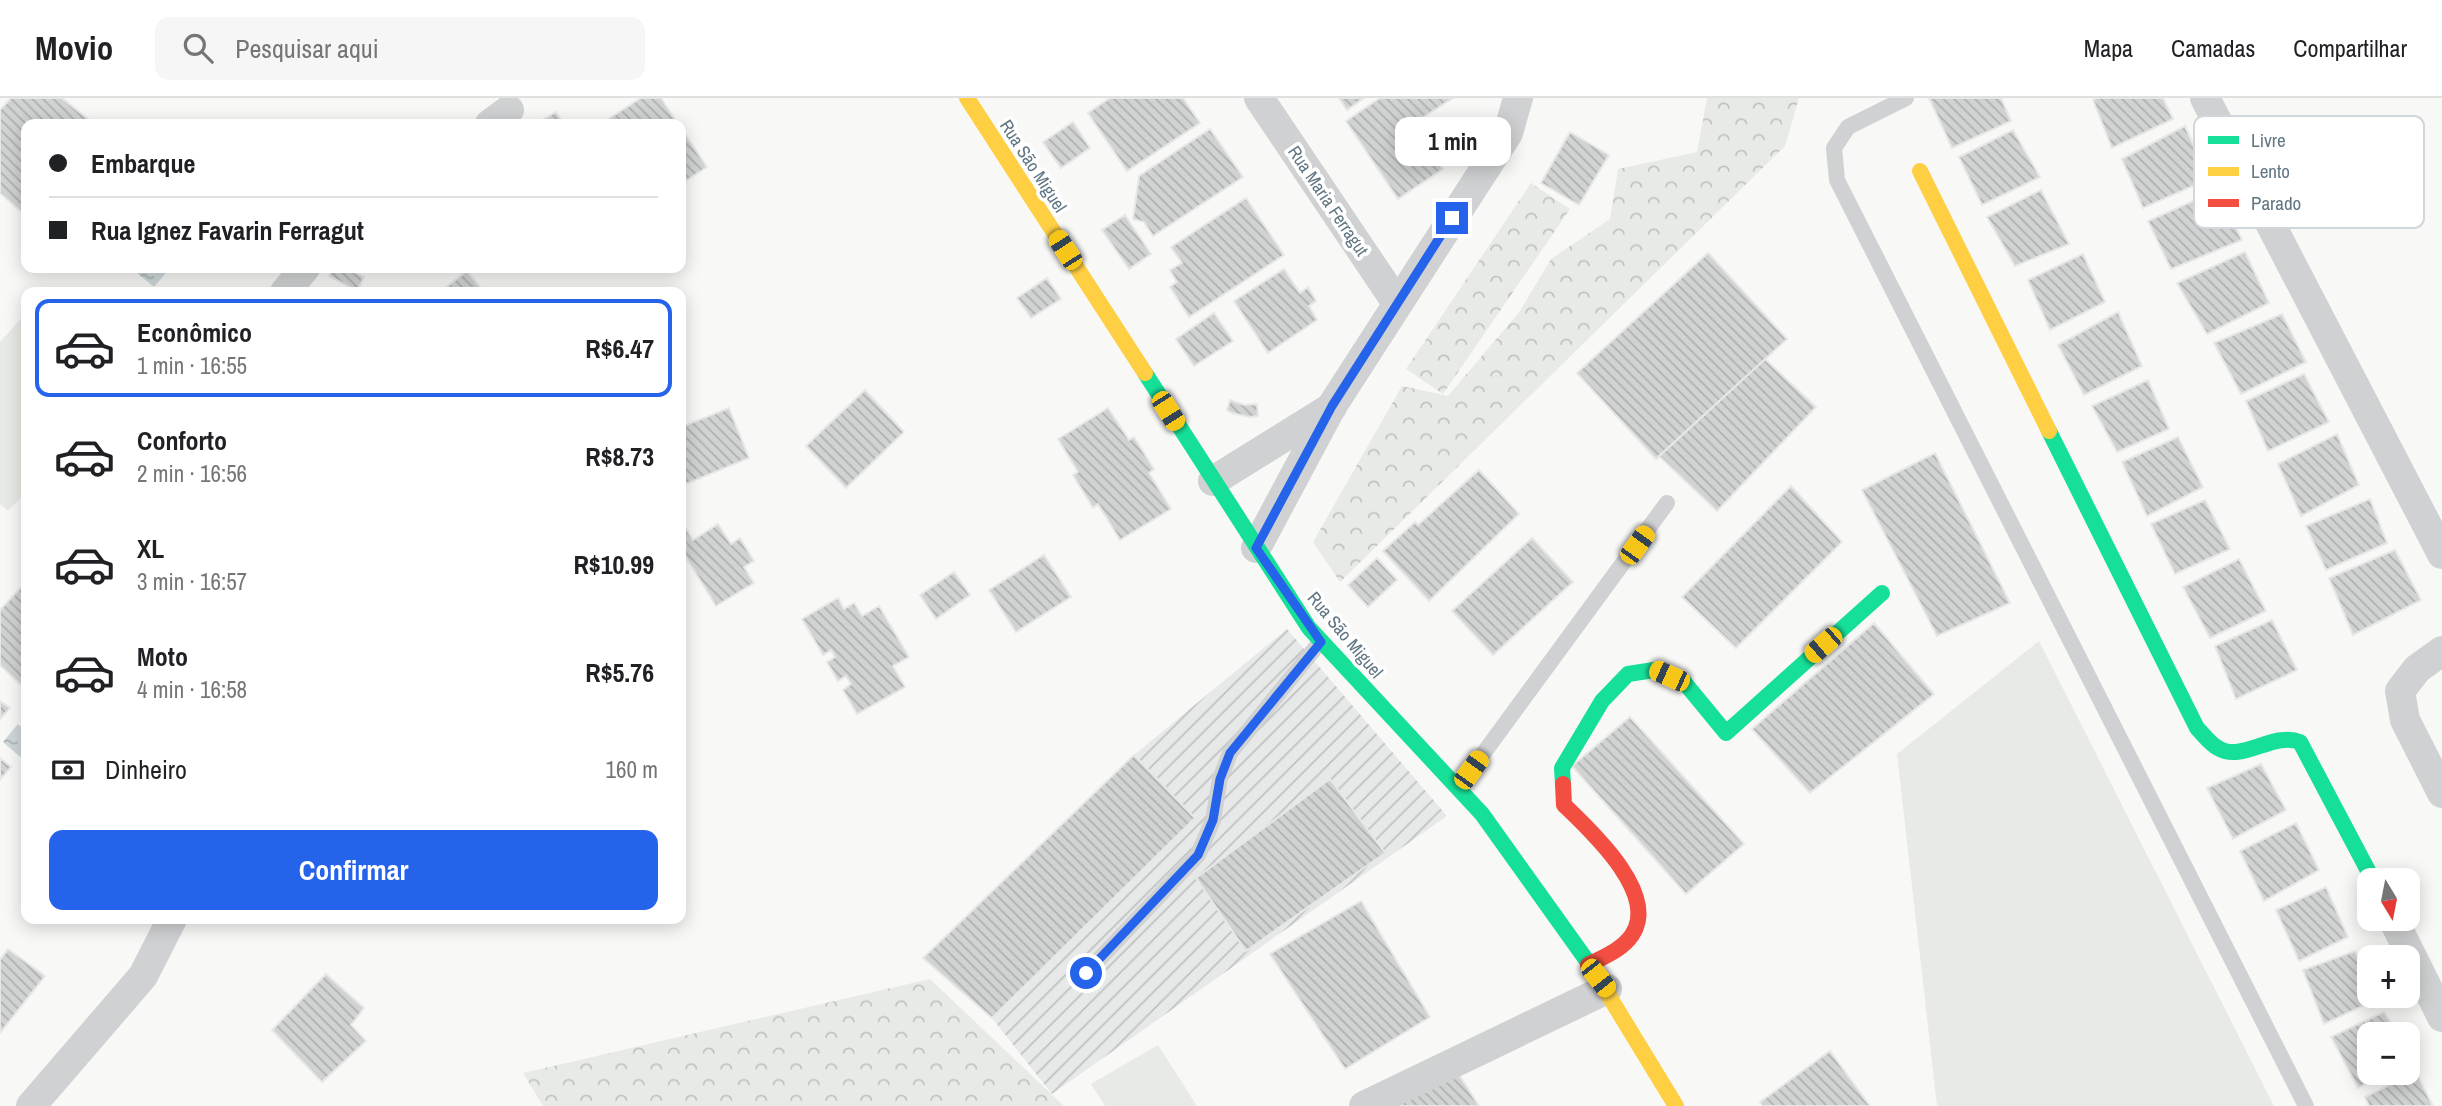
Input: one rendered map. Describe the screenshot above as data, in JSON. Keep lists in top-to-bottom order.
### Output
{
  "streets": {
    "street": ["Rua São Miguel", "Rua Maria Ferragut"]
  },
  "legend": ["Livre", "Lento", "Parado"],
  "north": "bottom",
  "page": {
    "header": "Movio",
    "search": "Pesquisar aqui",
    "nav": ["Mapa", "Camadas", "Compartilhar"],
    "bubble": "1 min",
    "banner": ["Embarque", "Rua Ignez Favarin Ferragut"],
    "list": [
      {
        "name": "Econômico",
        "note": "1 min · 16:55",
        "value": "R$6.47"
      },
      {
        "name": "Conforto",
        "note": "2 min · 16:56",
        "value": "R$8.73"
      },
      {
        "name": "XL",
        "note": "3 min · 16:57",
        "value": "R$10.99"
      },
      {
        "name": "Moto",
        "note": "4 min · 16:58",
        "value": "R$5.76"
      }
    ],
    "pay": ["Dinheiro", "160 m"],
    "buttons": "Confirmar",
    "map_buttons": ["+", "−"]
  }
}
